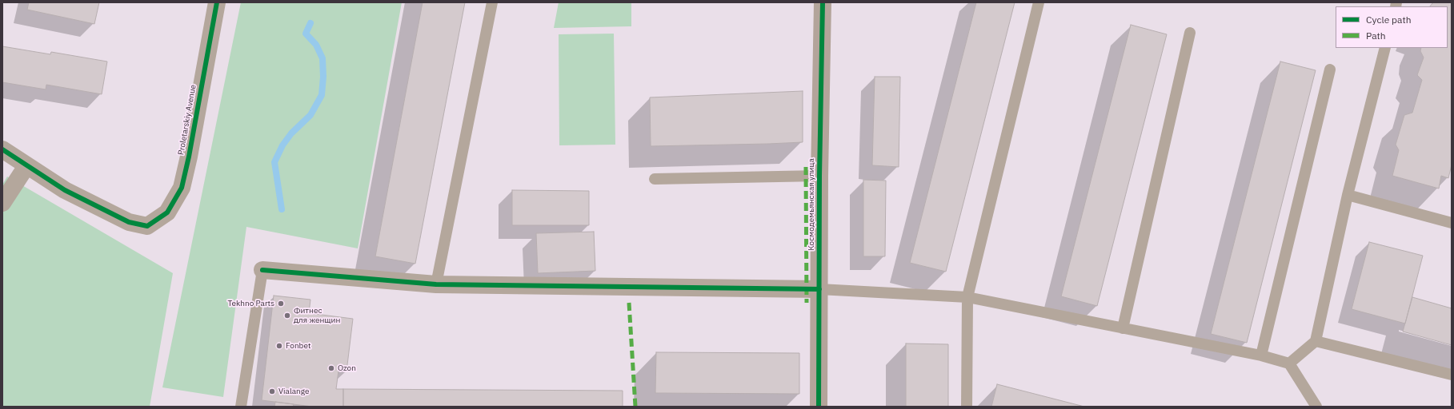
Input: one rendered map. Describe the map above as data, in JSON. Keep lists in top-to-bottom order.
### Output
{
  "streets": {
    "street": ["Proletarskiy Avenue", "Космодемьянская улица"]
  },
  "places": [
    "Tekhno Parts",
    "Фитнес для женщин",
    "Fonbet",
    "Ozon",
    "Vialange"
  ],
  "legend": ["Cycle path", "Path"]
}
